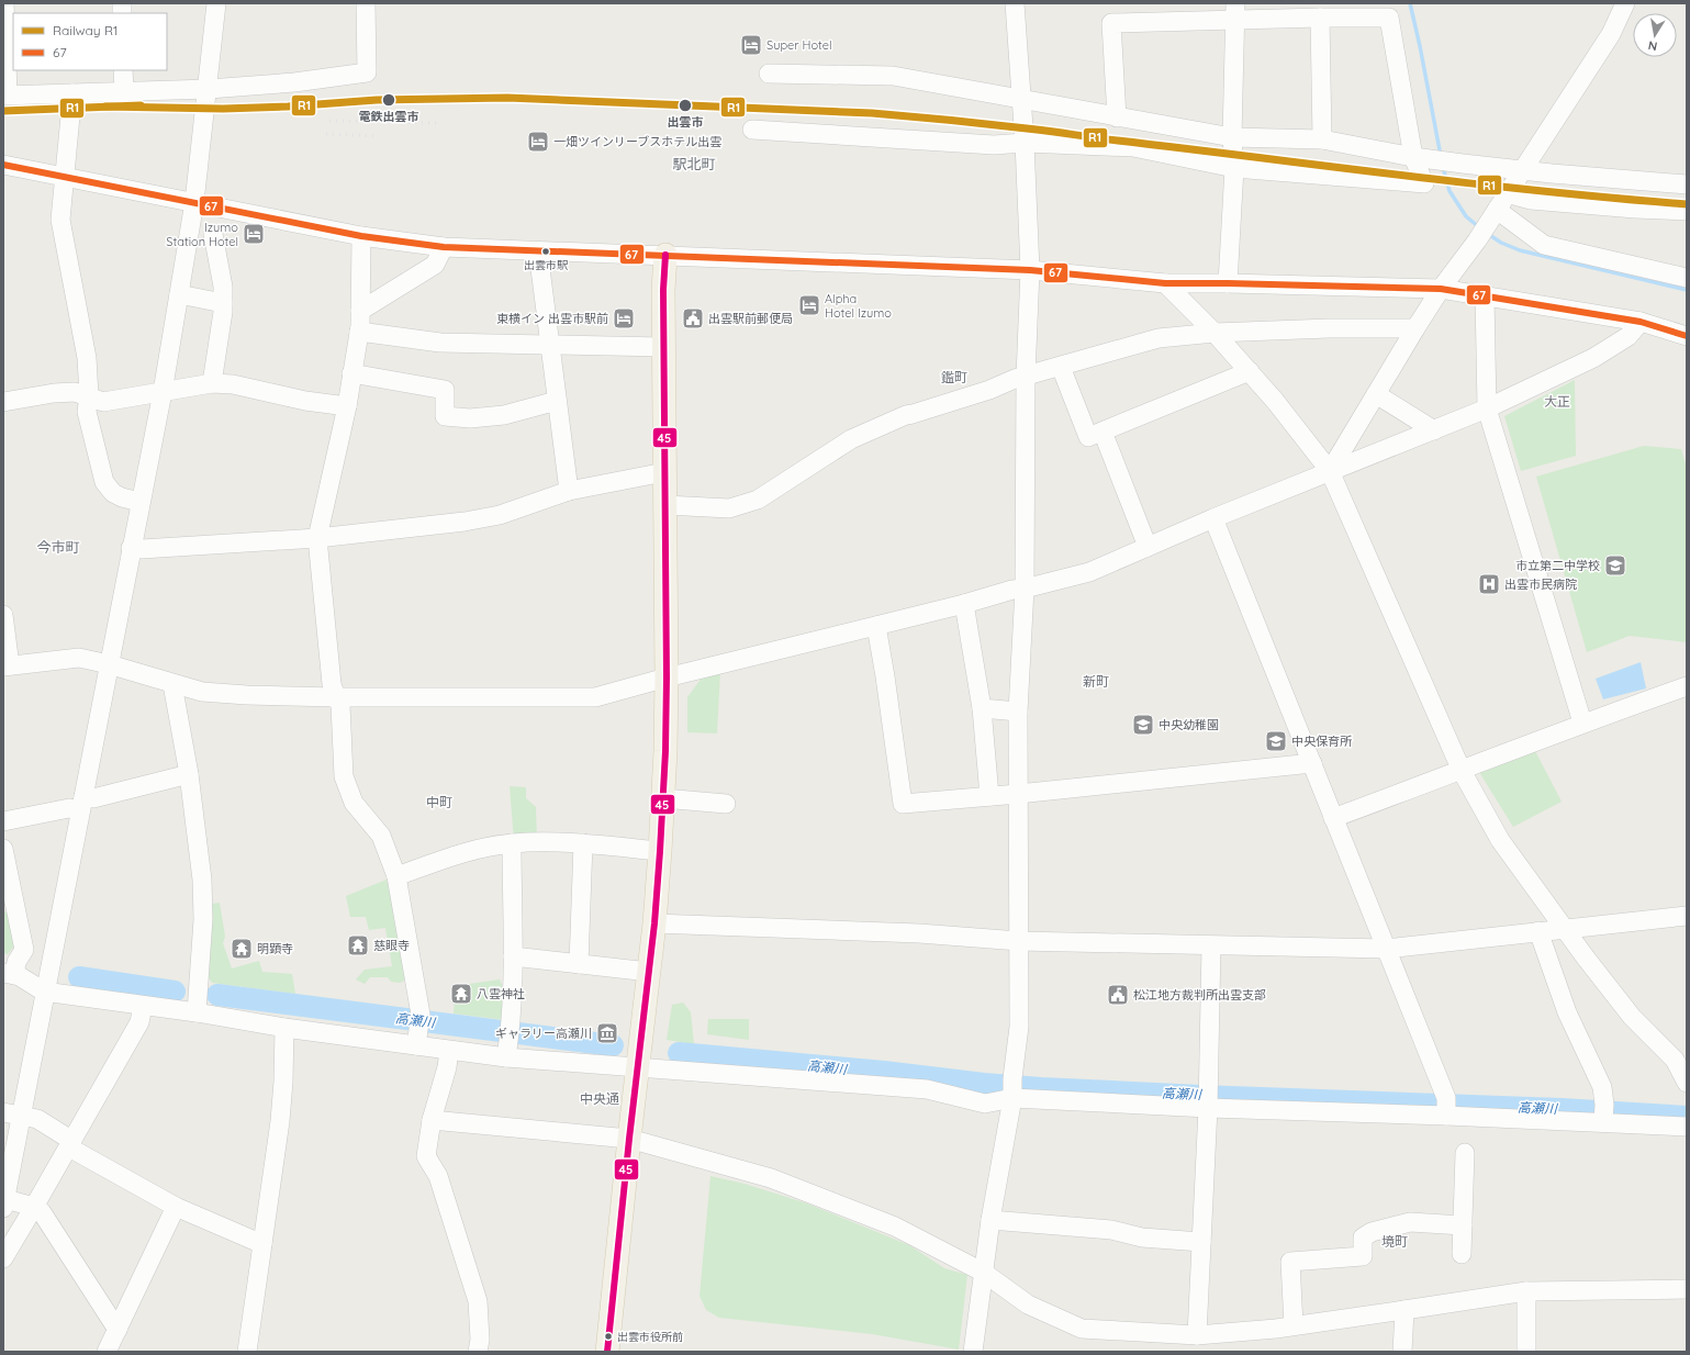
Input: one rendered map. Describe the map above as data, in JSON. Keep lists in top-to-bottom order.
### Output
{
  "districts": [
    "駅北町",
    "鑑町",
    "大正",
    "今市町",
    "新町",
    "中町",
    "中央通",
    "境町"
  ],
  "water": ["高瀬川"],
  "places": {
    "hotel": [
      "Super Hotel",
      "一畑ツインリーブスホテル出雲",
      "Izumo Station Hotel",
      "Alpha Hotel Izumo",
      "東横イン 出雲市駅前"
    ],
    "other": [
      "電鉄出雲市",
      "出雲市",
      "出雲市駅",
      "出雲市役所前"
    ],
    "public building": ["出雲駅前郵便局", "松江地方裁判所出雲支部"],
    "school or university": ["市立第二中学校", "中央幼稚園", "中央保育所"],
    "hospital": ["出雲市民病院"],
    "temple": ["慈眼寺", "明顕寺", "八雲神社"],
    "museum": ["ギャラリー高瀬川"]
  },
  "lines": ["rail line R1", "transit line 67", "transit line 45"],
  "legend": ["Railway R1", "67"],
  "north": "bottom"
}
